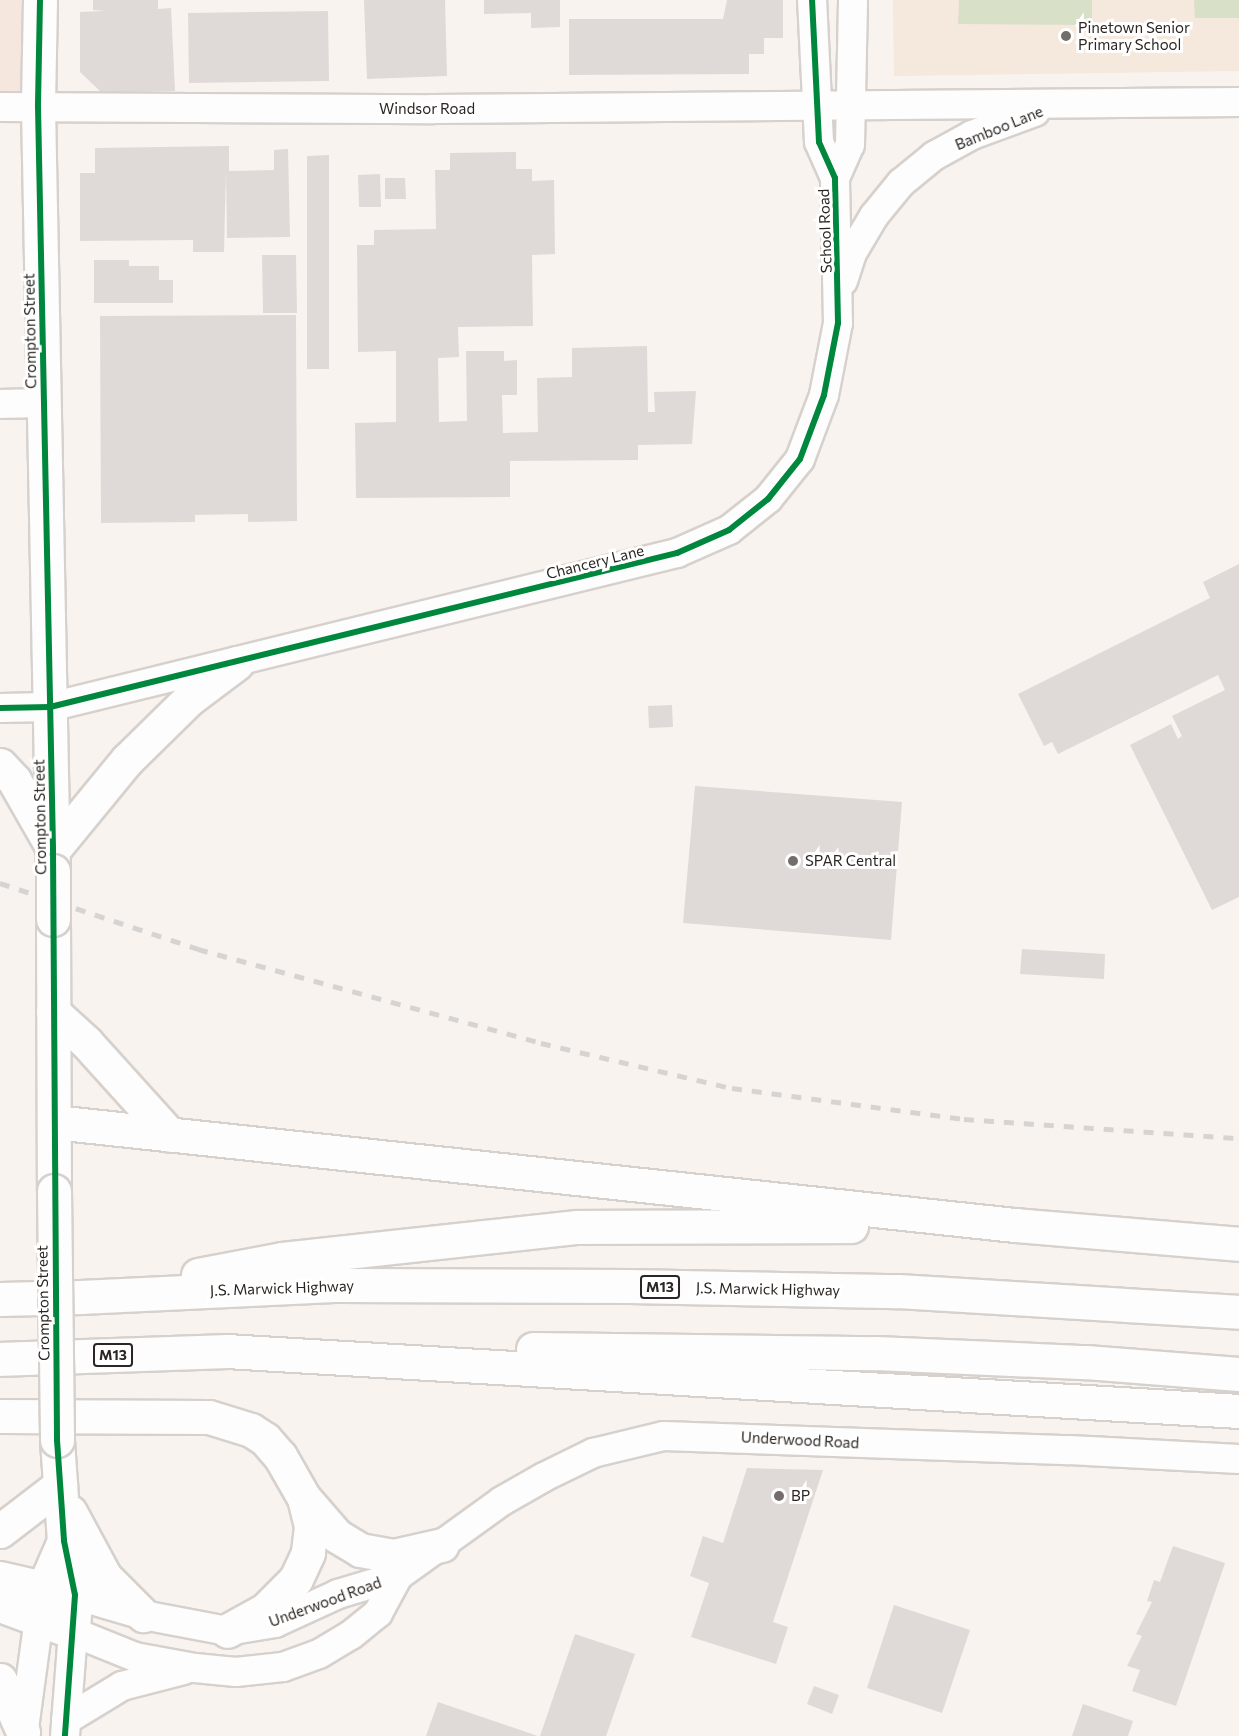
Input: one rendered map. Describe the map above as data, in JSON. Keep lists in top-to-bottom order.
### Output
{
  "streets": {
    "main road": ["Crompton Street", "M13", "J.S. Marwick Highway"],
    "street": [
      "Windsor Road",
      "Bamboo Lane",
      "School Road",
      "Chancery Lane",
      "Underwood Road"
    ]
  },
  "crossings": [
    ["Windsor Road", "Bamboo Lane"],
    ["Windsor Road", "School Road"],
    ["Windsor Road", "Crompton Street"],
    ["Bamboo Lane", "School Road"],
    ["School Road", "Chancery Lane"],
    ["Crompton Street", "Chancery Lane"],
    ["Crompton Street", "Underwood Road"],
    ["M13", "J.S. Marwick Highway"]
  ],
  "places": ["Pinetown Senior Primary School", "SPAR Central", "BP"]
}
